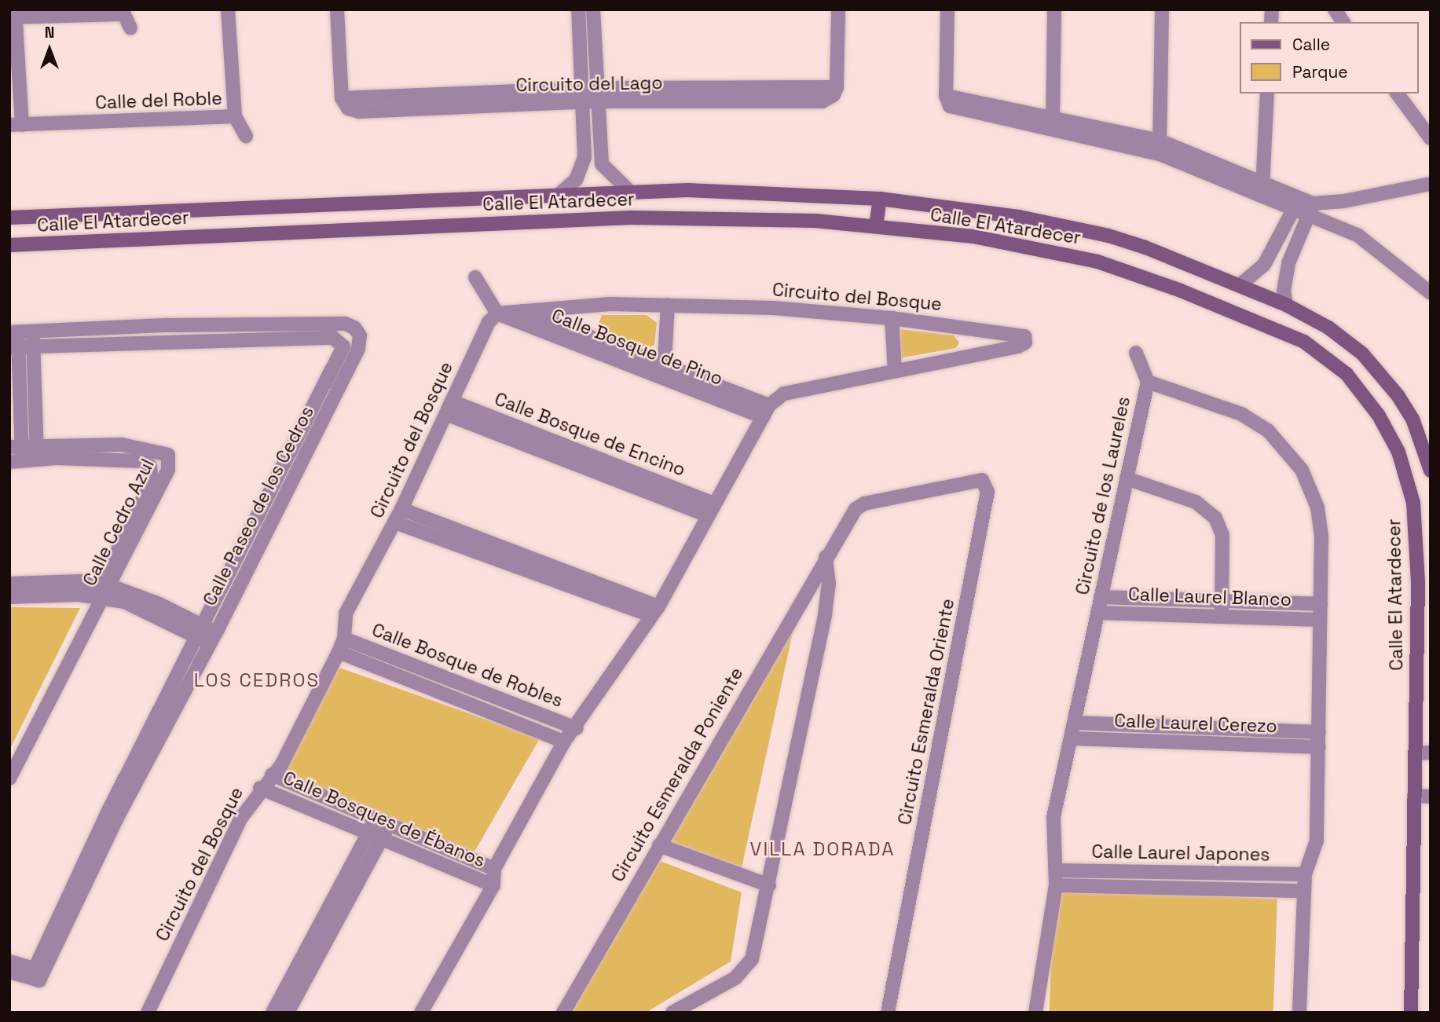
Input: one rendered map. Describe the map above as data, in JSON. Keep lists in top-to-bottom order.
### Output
{
  "streets": {
    "street": [
      "Circuito del Lago",
      "Calle del Roble",
      "Calle El Atardecer",
      "Circuito del Bosque",
      "Calle Bosque de Pino",
      "Calle Bosque de Encino",
      "Circuito de los Laureles",
      "Calle Paseo de los Cedros",
      "Calle Cedro Azul",
      "Calle Laurel Blanco",
      "Calle Bosque de Robles",
      "Circuito Esmeralda Oriente",
      "Calle Laurel Cerezo",
      "Circuito Esmeralda Poniente",
      "Calle Bosques de Ébanos",
      "Calle Laurel Japones"
    ]
  },
  "crossings": [
    ["Circuito del Bosque", "Calle Bosque de Pino"],
    ["Circuito del Bosque", "Calle Bosque de Encino"],
    ["Circuito del Bosque", "Calle Bosque de Robles"],
    ["Circuito del Bosque", "Calle Bosques de Ébanos"],
    ["Circuito de los Laureles", "Calle Laurel Blanco"],
    ["Circuito de los Laureles", "Calle Laurel Cerezo"],
    ["Circuito de los Laureles", "Calle Laurel Japones"],
    ["Circuito Esmeralda Oriente", "Circuito Esmeralda Poniente"]
  ],
  "districts": ["LOS CEDROS", "VILLA DORADA"],
  "legend": ["Calle", "Parque"],
  "north": "top"
}
